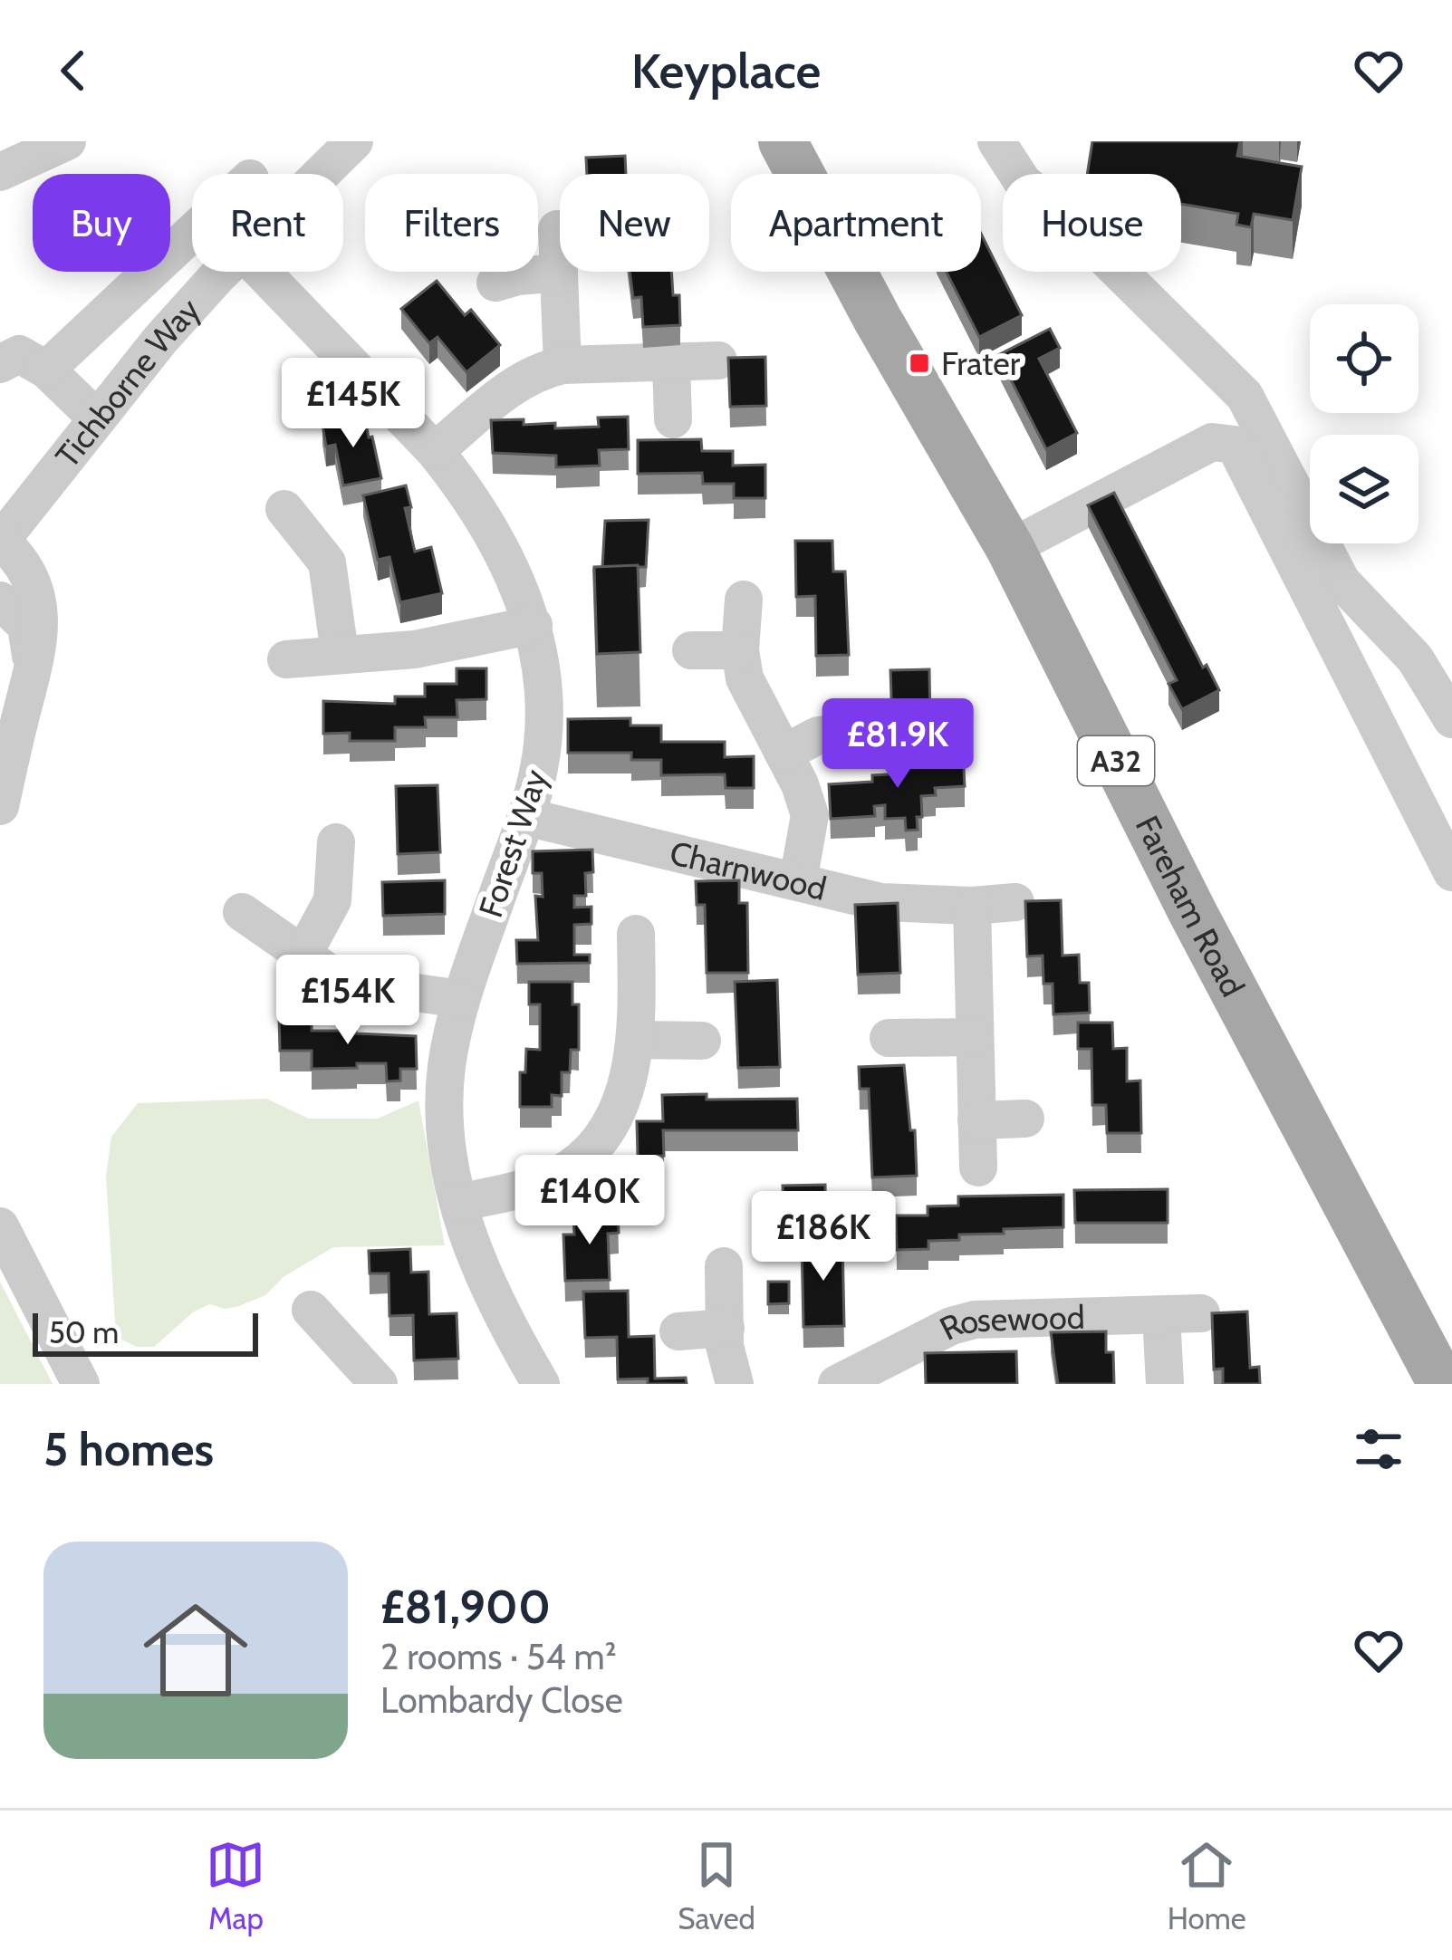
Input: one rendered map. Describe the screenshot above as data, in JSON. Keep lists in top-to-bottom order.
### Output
{
  "streets": {
    "main road": ["A32", "Fareham Road"],
    "street": [
      "Tichborne Way",
      "Forest Way",
      "Charnwood",
      "Rosewood"
    ]
  },
  "crossings": [
    ["Forest Way", "Charnwood"]
  ],
  "places": {
    "transit": ["Frater"]
  },
  "scale_bar": "50 m",
  "page": {
    "header": "Keyplace",
    "chip": [
      "Buy",
      "Rent",
      "Filters",
      "New",
      "Apartment",
      "House"
    ],
    "price": [
      "£145K",
      "£81.9K",
      "£154K",
      "£140K",
      "£186K"
    ],
    "scale": "50 m",
    "heading": "5 homes",
    "list": [
      {
        "name": "£81,900",
        "note": "2 rooms · 54 m² · Lombardy Close"
      }
    ],
    "tabs": ["Map", "Saved", "Home"]
  }
}
